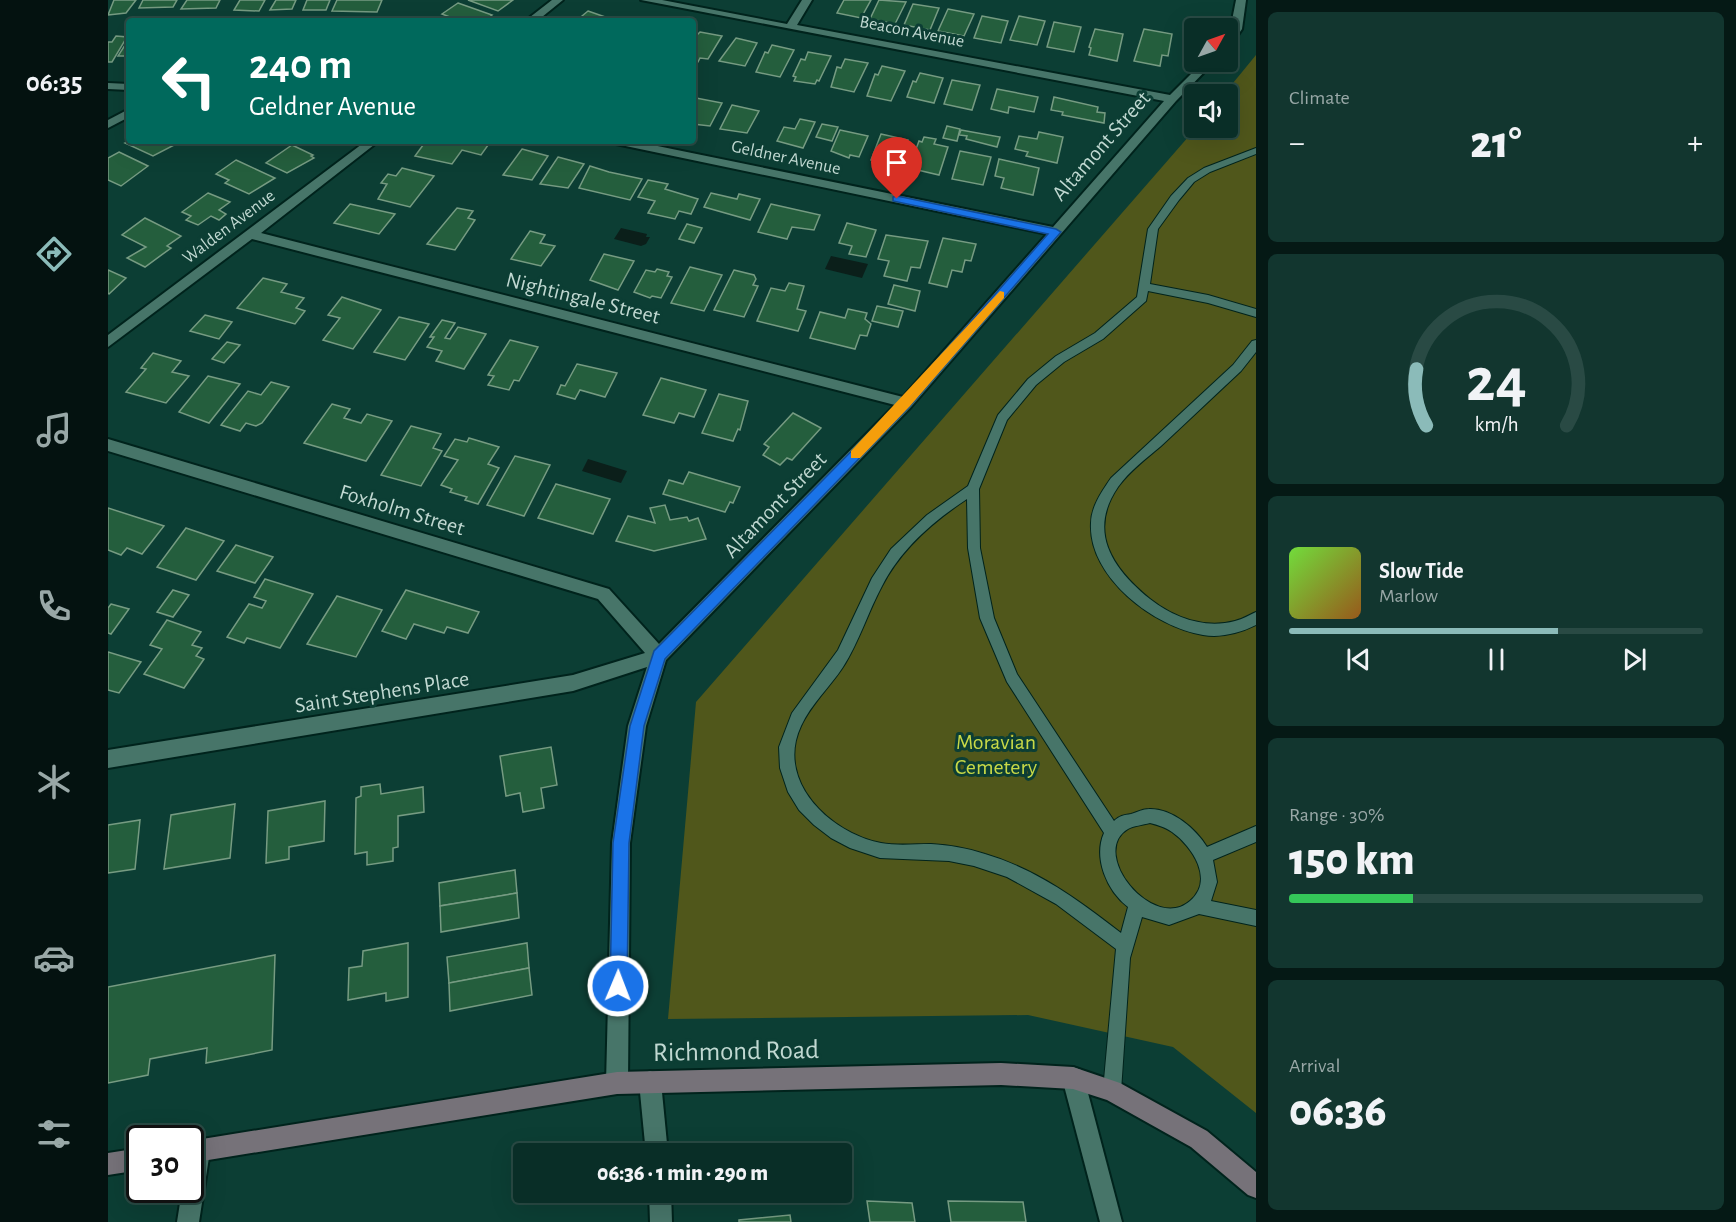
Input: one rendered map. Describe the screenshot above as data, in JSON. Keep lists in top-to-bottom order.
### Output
{
  "streets": {
    "main road": ["Richmond Road"],
    "street": [
      "Beacon Avenue",
      "Altamont Street",
      "Geldner Avenue",
      "Walden Avenue",
      "Nightingale Street",
      "Foxholm Street",
      "Saint Stephens Place"
    ]
  },
  "crossings": [
    ["Beacon Avenue", "Altamont Street"],
    ["Altamont Street", "Geldner Avenue"],
    ["Altamont Street", "Nightingale Street"],
    ["Altamont Street", "Foxholm Street"],
    ["Altamont Street", "Saint Stephens Place"],
    ["Altamont Street", "Richmond Road"],
    ["Walden Avenue", "Nightingale Street"],
    ["Foxholm Street", "Saint Stephens Place"]
  ],
  "parks": ["Moravian Cemetery"],
  "north": "top right",
  "page": {
    "tabs": "06:35",
    "tile": [
      "Climate",
      ["Range · 30%", "150 km"],
      ["Arrival", "06:36"]
    ],
    "turn": ["240 m", "Geldner Avenue"],
    "heat": ["−", "21°", "+"],
    "song": ["Slow Tide", "Marlow"],
    "limit": "30",
    "trip": "06:36 · 1 min · 290 m",
    "gauge": ["24", "km/h"]
  }
}
